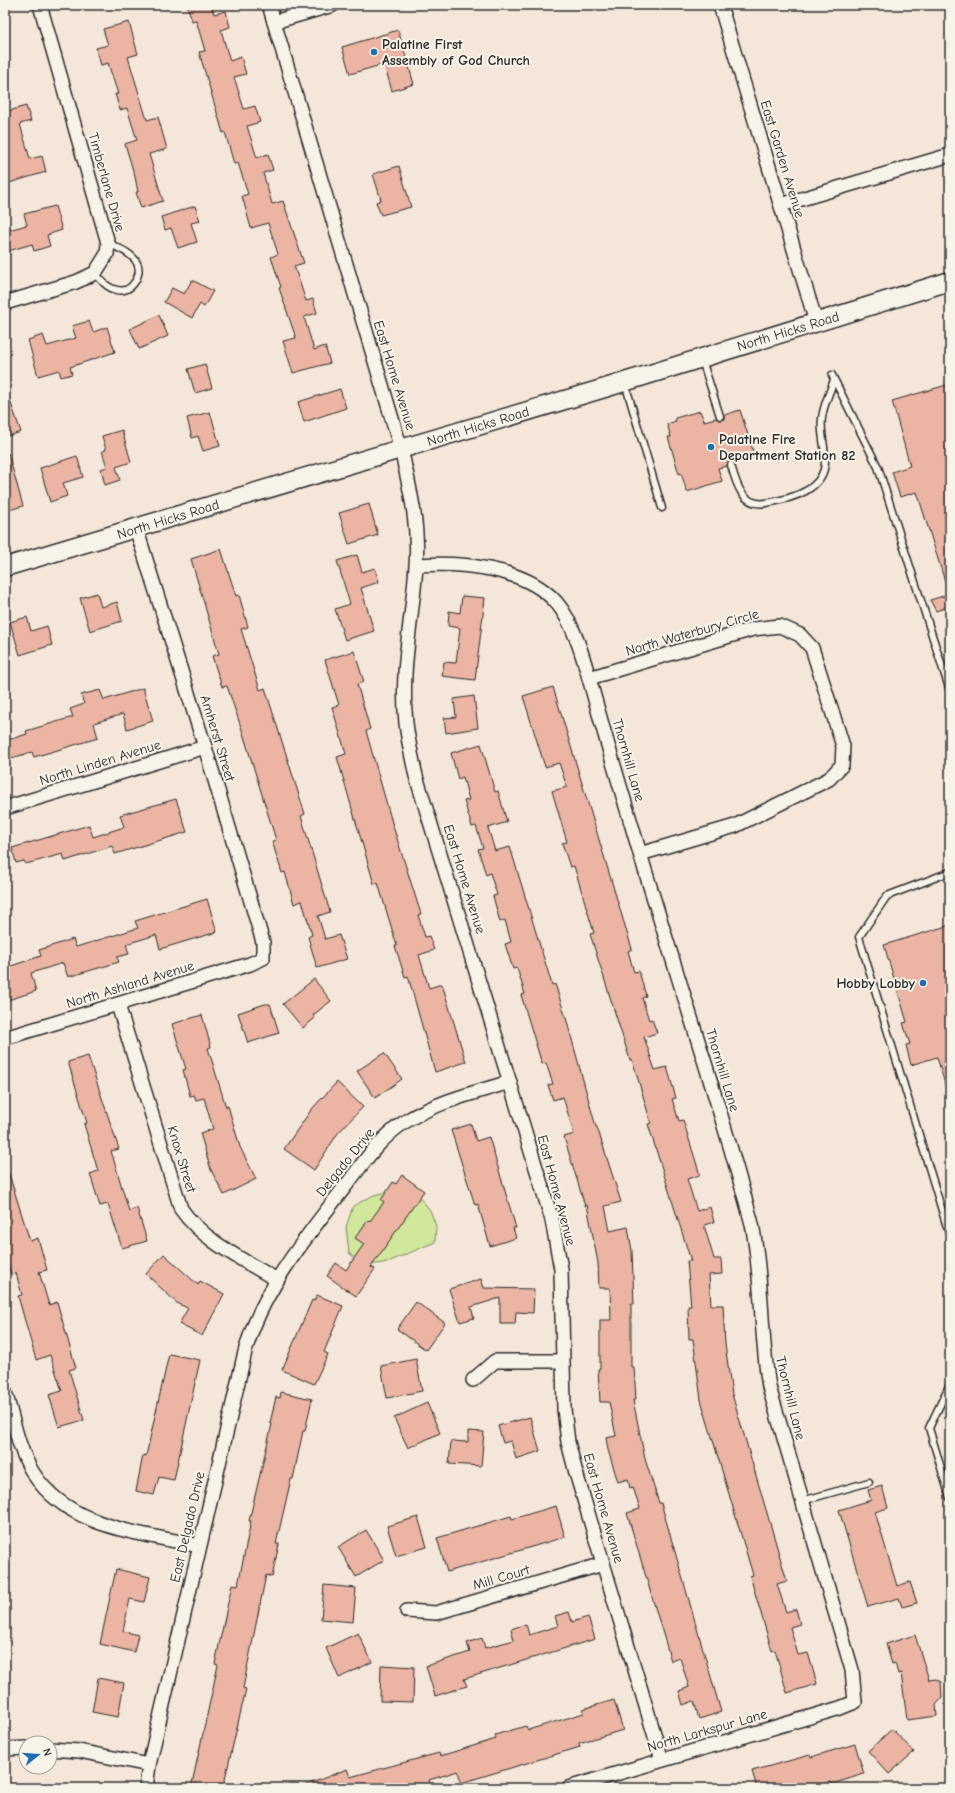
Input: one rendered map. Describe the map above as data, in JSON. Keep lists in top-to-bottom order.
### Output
{
  "streets": {
    "main road": ["North Hicks Road"],
    "street": [
      "East Garden Avenue",
      "Timberlane Drive",
      "East Home Avenue",
      "North Waterbury Circle",
      "Amherst Street",
      "Thornhill Lane",
      "North Linden Avenue",
      "North Ashland Avenue",
      "Knox Street",
      "Delgado Drive",
      "East Delgado Drive",
      "Mill Court",
      "North Larkspur Lane"
    ]
  },
  "crossings": [
    ["East Garden Avenue", "North Hicks Road"],
    ["North Hicks Road", "East Home Avenue"],
    ["North Hicks Road", "Amherst Street"],
    ["East Home Avenue", "Thornhill Lane"],
    ["East Home Avenue", "Delgado Drive"],
    ["East Home Avenue", "Mill Court"],
    ["East Home Avenue", "North Larkspur Lane"],
    ["North Waterbury Circle", "Thornhill Lane"],
    ["Amherst Street", "North Linden Avenue"],
    ["Amherst Street", "North Ashland Avenue"],
    ["Thornhill Lane", "North Larkspur Lane"],
    ["North Ashland Avenue", "Knox Street"],
    ["Knox Street", "Delgado Drive"],
    ["Knox Street", "East Delgado Drive"],
    ["Delgado Drive", "East Delgado Drive"]
  ],
  "places": ["Palatine First Assembly of God Church", "Palatine Fire Department Station 82", "Hobby Lobby"],
  "north": "right"
}
